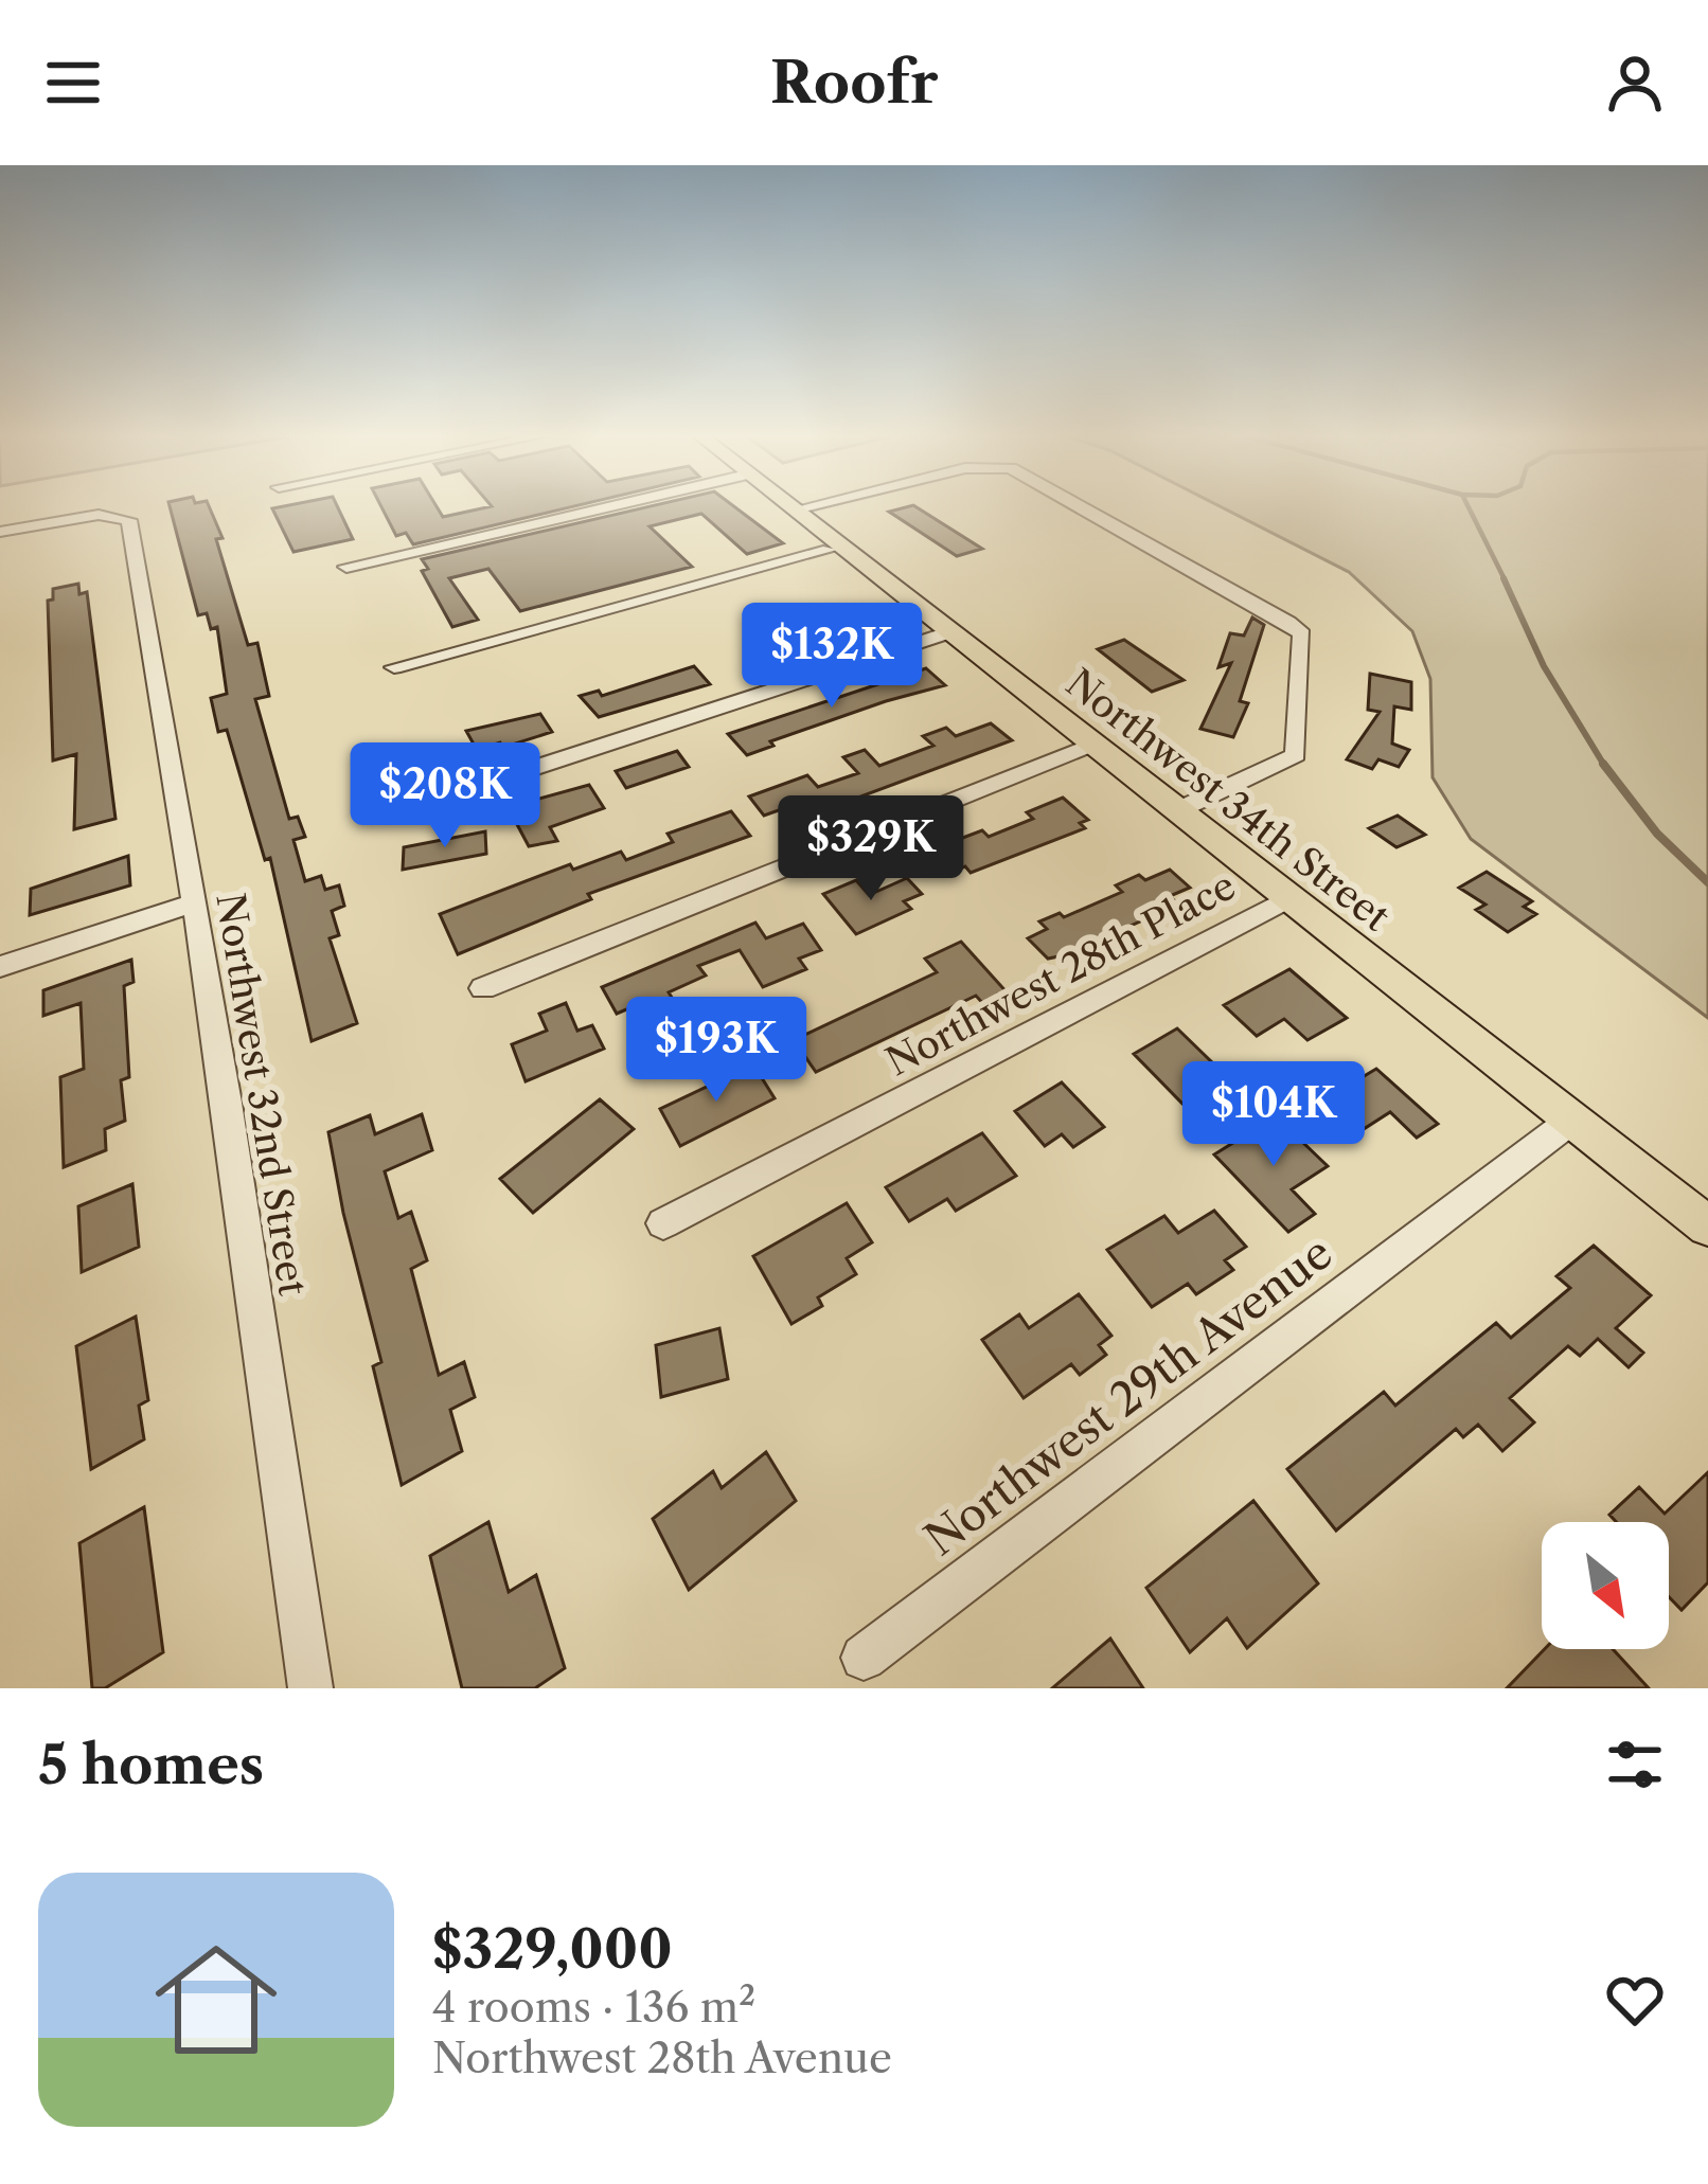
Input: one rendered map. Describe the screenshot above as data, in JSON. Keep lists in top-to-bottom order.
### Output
{
  "streets": {
    "main road": ["Northwest 34th Street"],
    "street": ["Northwest 28th Place", "Northwest 32nd Street", "Northwest 29th Avenue"]
  },
  "crossings": [
    ["Northwest 34th Street", "Northwest 28th Place"],
    ["Northwest 34th Street", "Northwest 29th Avenue"]
  ],
  "north": "bottom right",
  "page": {
    "header": "Roofr",
    "price": [
      "$132K",
      "$208K",
      "$329K",
      "$193K",
      "$104K"
    ],
    "heading": "5 homes",
    "list": [
      {
        "name": "$329,000",
        "note": "4 rooms · 136 m² · Northwest 28th Avenue"
      }
    ]
  }
}
